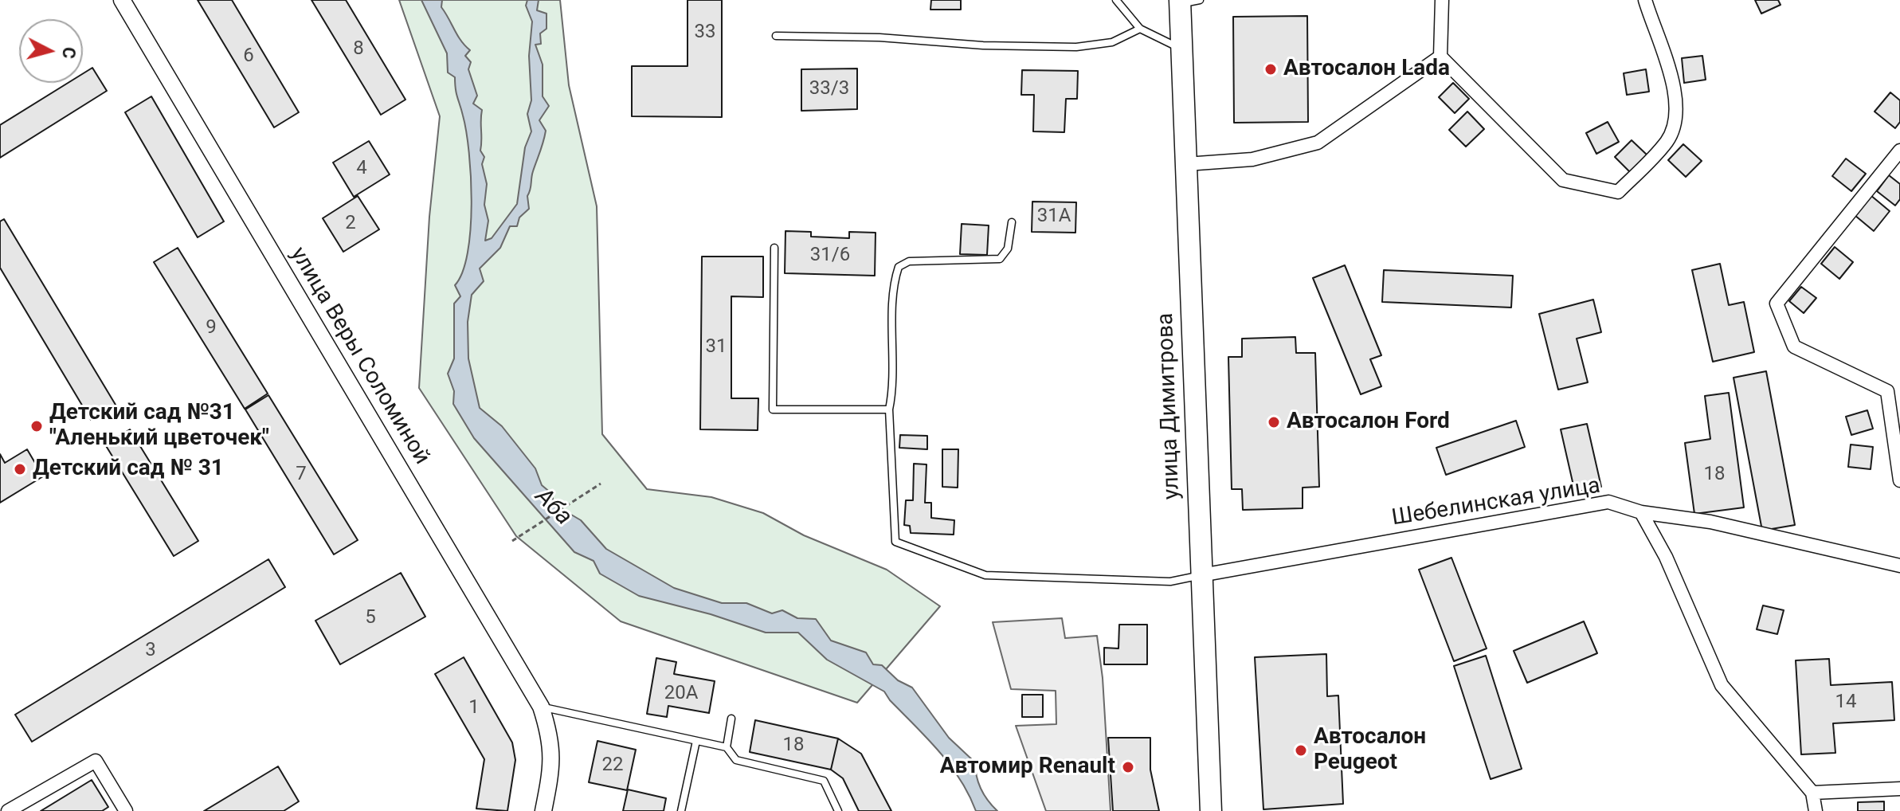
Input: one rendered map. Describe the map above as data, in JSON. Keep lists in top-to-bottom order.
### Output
{
  "streets": {
    "main road": ["улица Димитрова"],
    "street": ["улица Веры Соломиной", "Шебелинская улица"]
  },
  "crossings": [
    ["улица Димитрова", "Шебелинская улица"]
  ],
  "water": ["Аба"],
  "places": [
    "Автосалон Lada",
    "Автосалон Ford",
    "Детский сад №31 \"Аленький цветочек\"",
    "Детский сад № 31",
    "Автосалон Peugeot",
    "Автомир Renault"
  ],
  "house_numbers": [
    "33",
    "8",
    "6",
    "33/3",
    "4",
    "31А",
    "2",
    "31/6",
    "9",
    "31",
    "7",
    "18",
    "5",
    "3",
    "20А",
    "14",
    "1",
    "18",
    "22"
  ],
  "north": "right"
}
